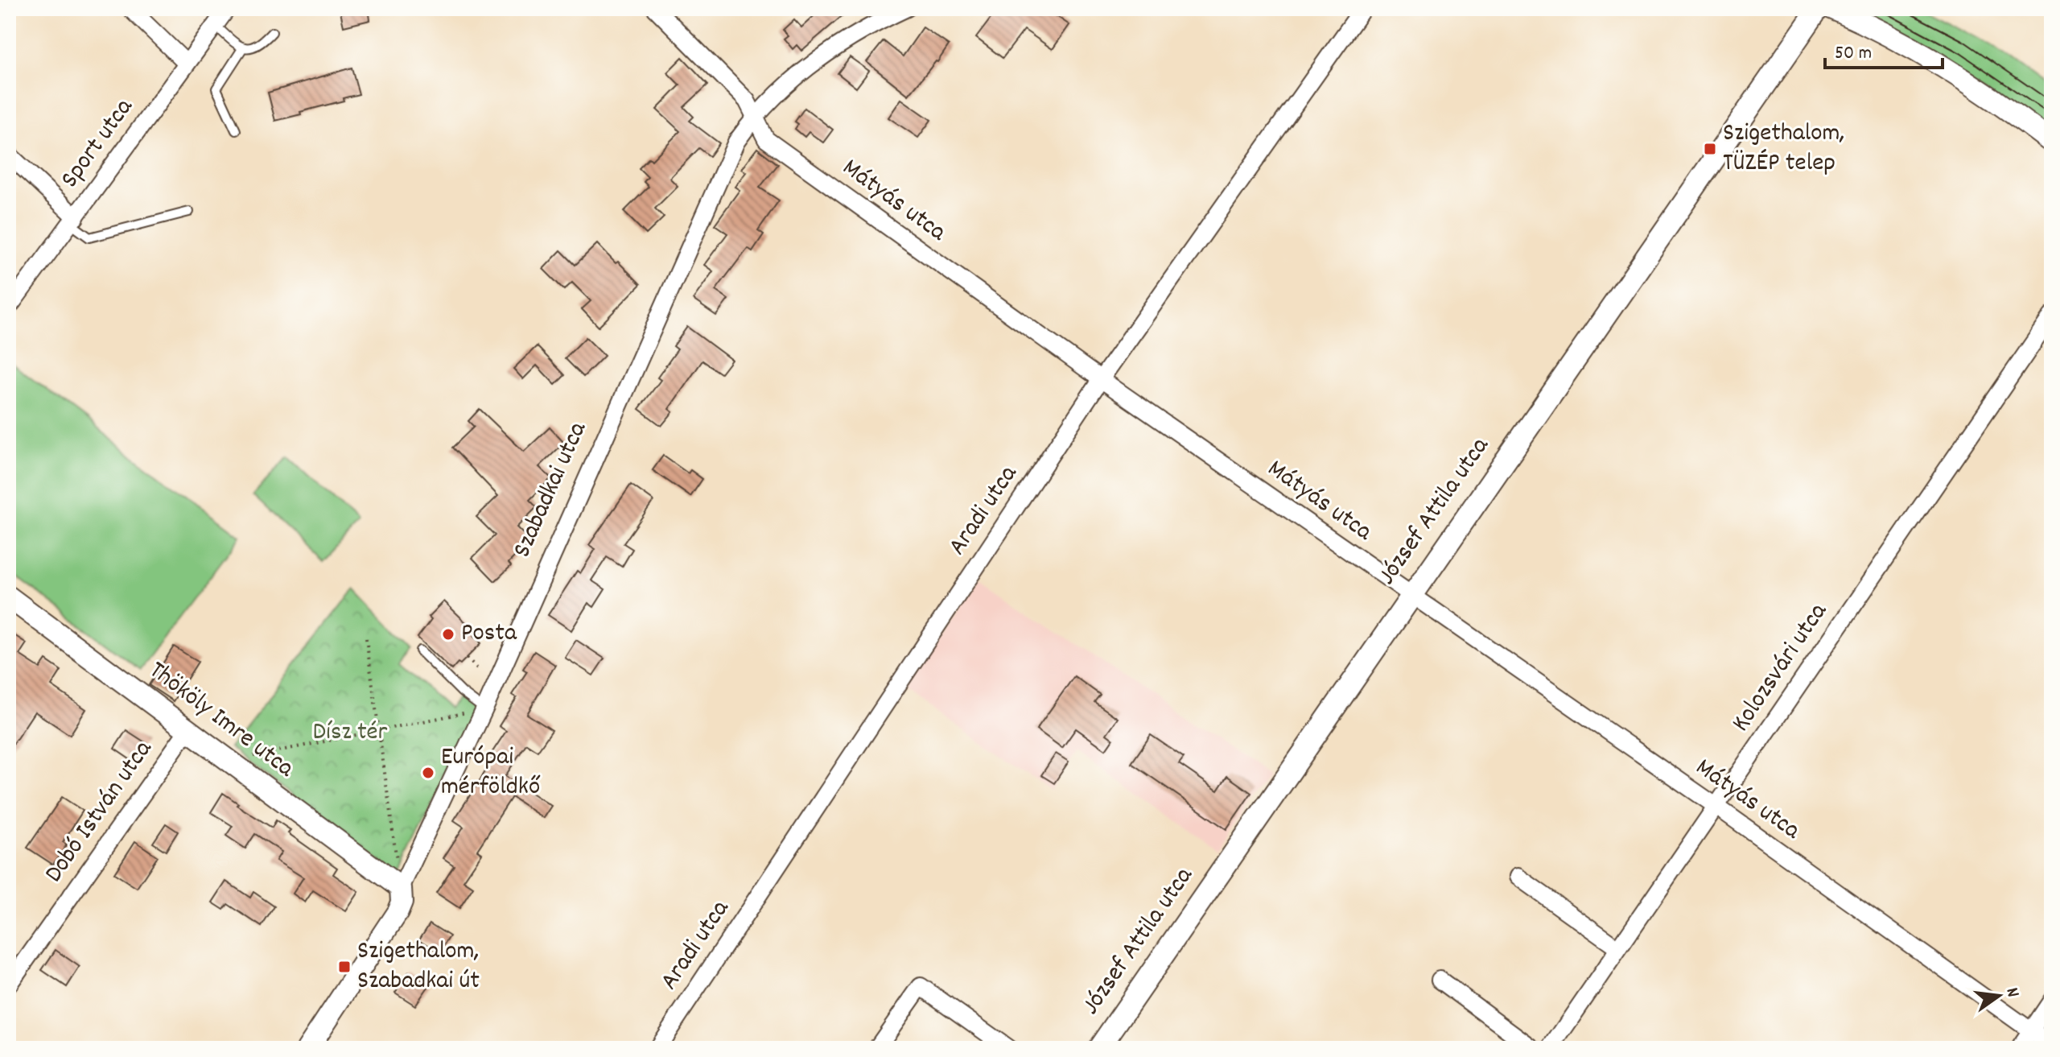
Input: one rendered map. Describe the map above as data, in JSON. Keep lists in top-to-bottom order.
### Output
{
  "streets": {
    "street": [
      "Sport utca",
      "Mátyás utca",
      "Szabadkai utca",
      "Aradi utca",
      "József Attila utca",
      "Kolozsvári utca",
      "Thököly Imre utca",
      "Dobó István utca"
    ]
  },
  "crossings": [
    ["Mátyás utca", "Szabadkai utca"],
    ["Mátyás utca", "Aradi utca"],
    ["Mátyás utca", "József Attila utca"],
    ["Mátyás utca", "Kolozsvári utca"],
    ["Szabadkai utca", "Thököly Imre utca"],
    ["Thököly Imre utca", "Dobó István utca"]
  ],
  "parks": ["Dísz tér"],
  "places": {
    "transit": ["Szigethalom, TÜZÉP telep", "Szigethalom, Szabadkai út"],
    "other": ["Posta", "Európai mérföldkő"]
  },
  "scale_bar": "50 m",
  "north": "right"
}
